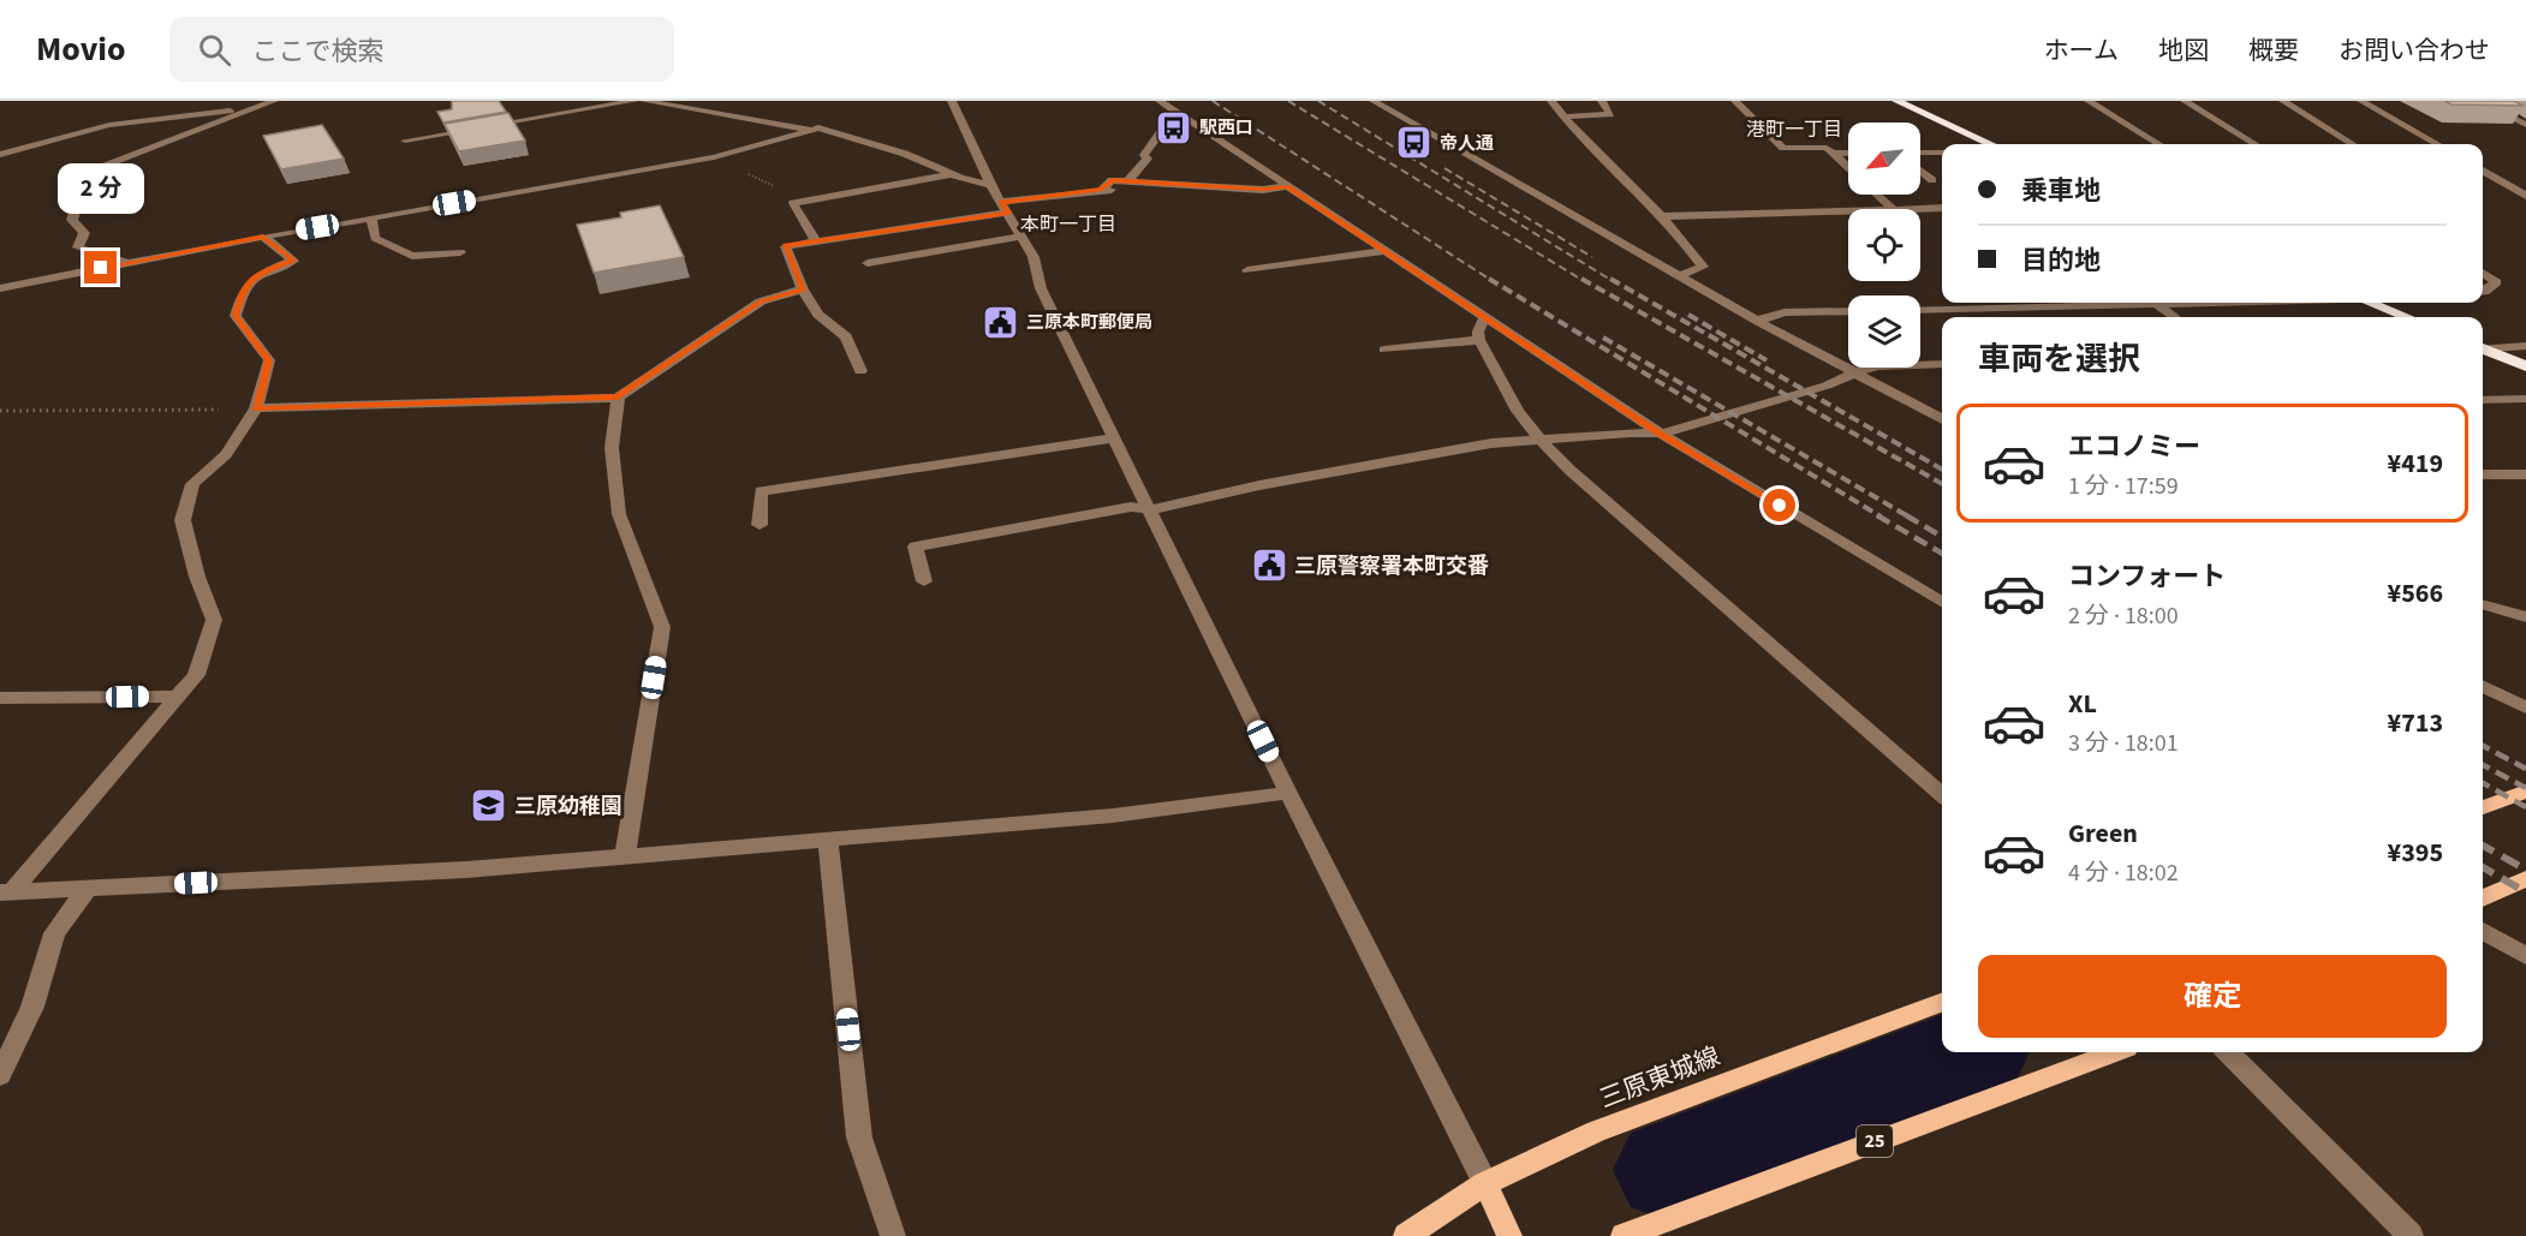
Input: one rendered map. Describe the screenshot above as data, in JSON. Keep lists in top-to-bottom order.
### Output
{
  "streets": {
    "main road": ["三原東城線", "25"]
  },
  "districts": ["港町一丁目", "本町一丁目"],
  "places": {
    "bus stop": ["駅西口", "帝人通"],
    "public building": ["三原本町郵便局", "三原警察署本町交番"],
    "school or university": ["三原幼稚園"]
  },
  "north": "bottom left",
  "page": {
    "header": "Movio",
    "search": "ここで検索",
    "nav": [
      "ホーム",
      "地図",
      "概要",
      "お問い合わせ"
    ],
    "banner": ["乗車地", "目的地"],
    "bubble": "2 分",
    "heading": "車両を選択",
    "list": [
      {
        "name": "エコノミー",
        "note": "1 分 · 17:59",
        "value": "¥419"
      },
      {
        "name": "コンフォート",
        "note": "2 分 · 18:00",
        "value": "¥566"
      },
      {
        "name": "XL",
        "note": "3 分 · 18:01",
        "value": "¥713"
      },
      {
        "name": "Green",
        "note": "4 分 · 18:02",
        "value": "¥395"
      }
    ],
    "buttons": "確定"
  }
}
